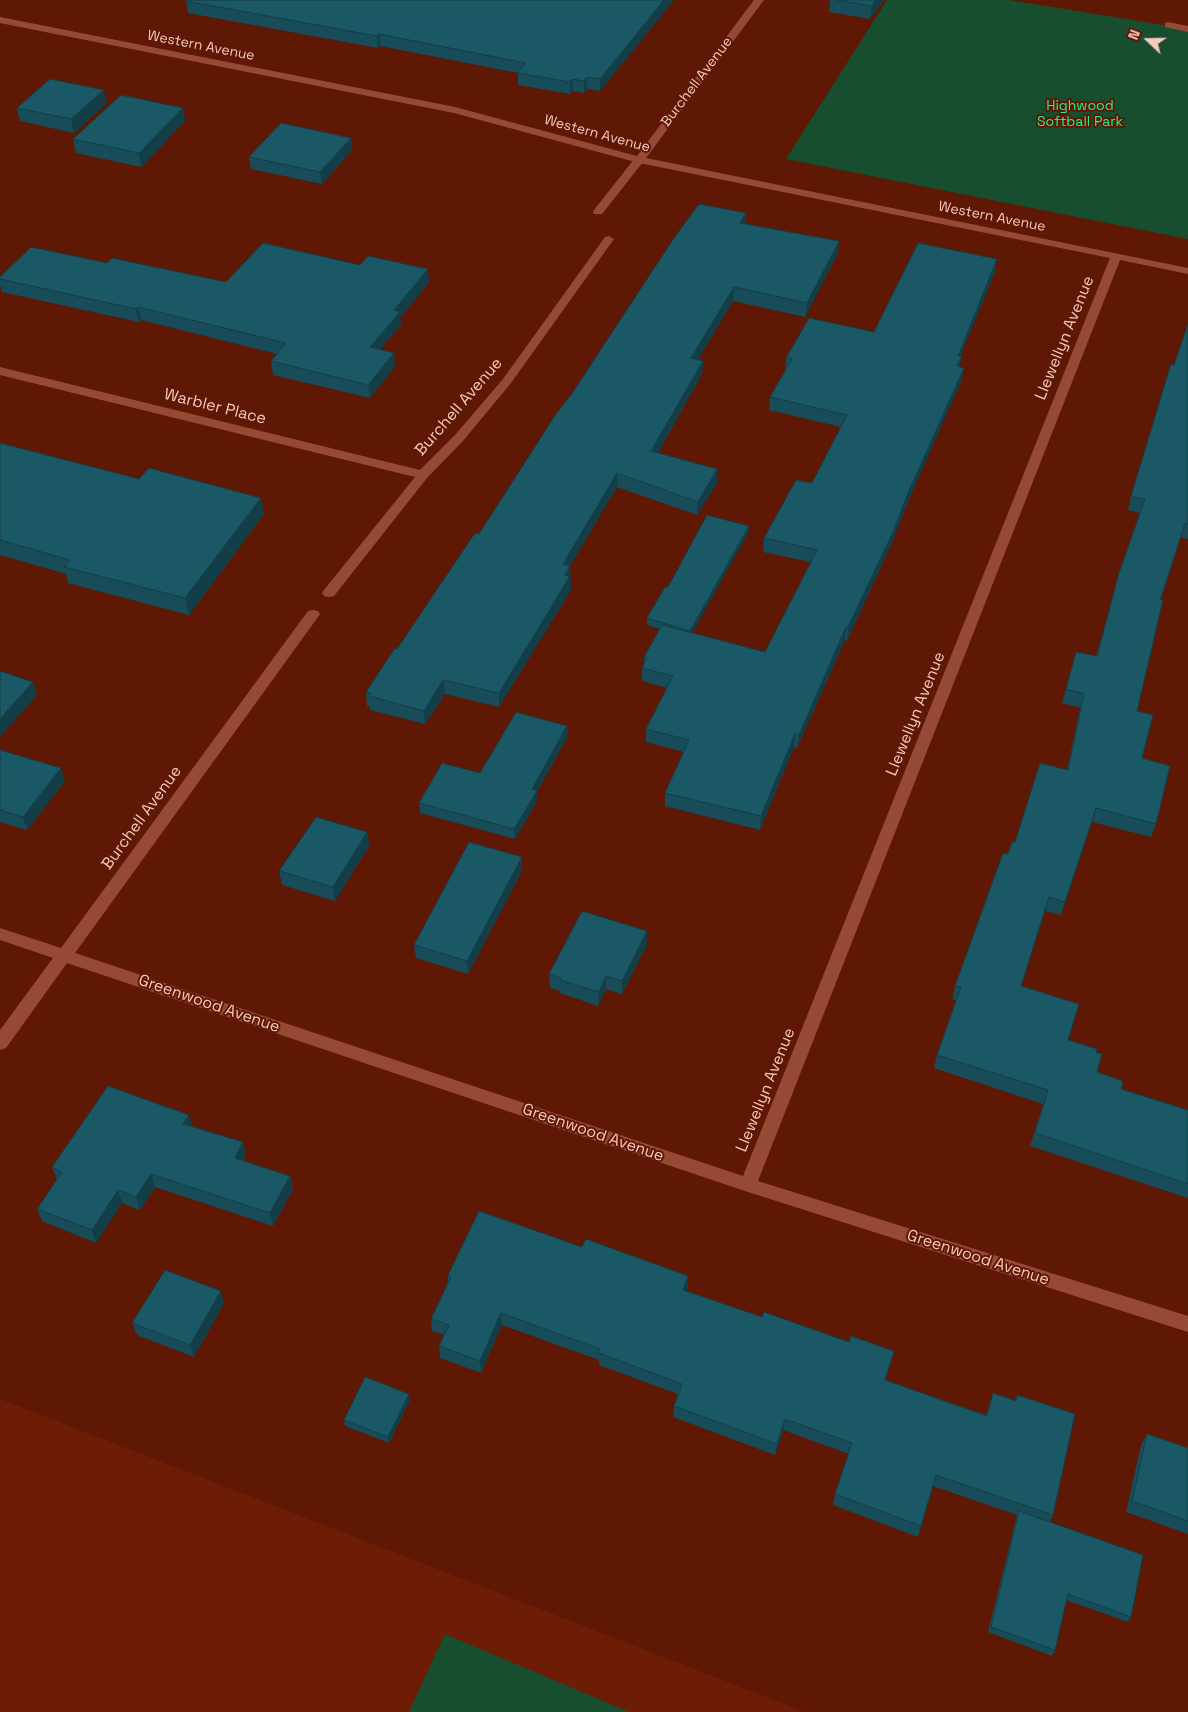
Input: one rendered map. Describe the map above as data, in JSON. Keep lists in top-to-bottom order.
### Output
{
  "streets": {
    "street": [
      "Western Avenue",
      "Burchell Avenue",
      "Llewellyn Avenue",
      "Warbler Place",
      "Greenwood Avenue"
    ]
  },
  "crossings": [
    ["Western Avenue", "Burchell Avenue"],
    ["Western Avenue", "Llewellyn Avenue"],
    ["Burchell Avenue", "Warbler Place"],
    ["Burchell Avenue", "Greenwood Avenue"],
    ["Llewellyn Avenue", "Greenwood Avenue"]
  ],
  "parks": ["Highwood Softball Park"],
  "north": "left"
}
